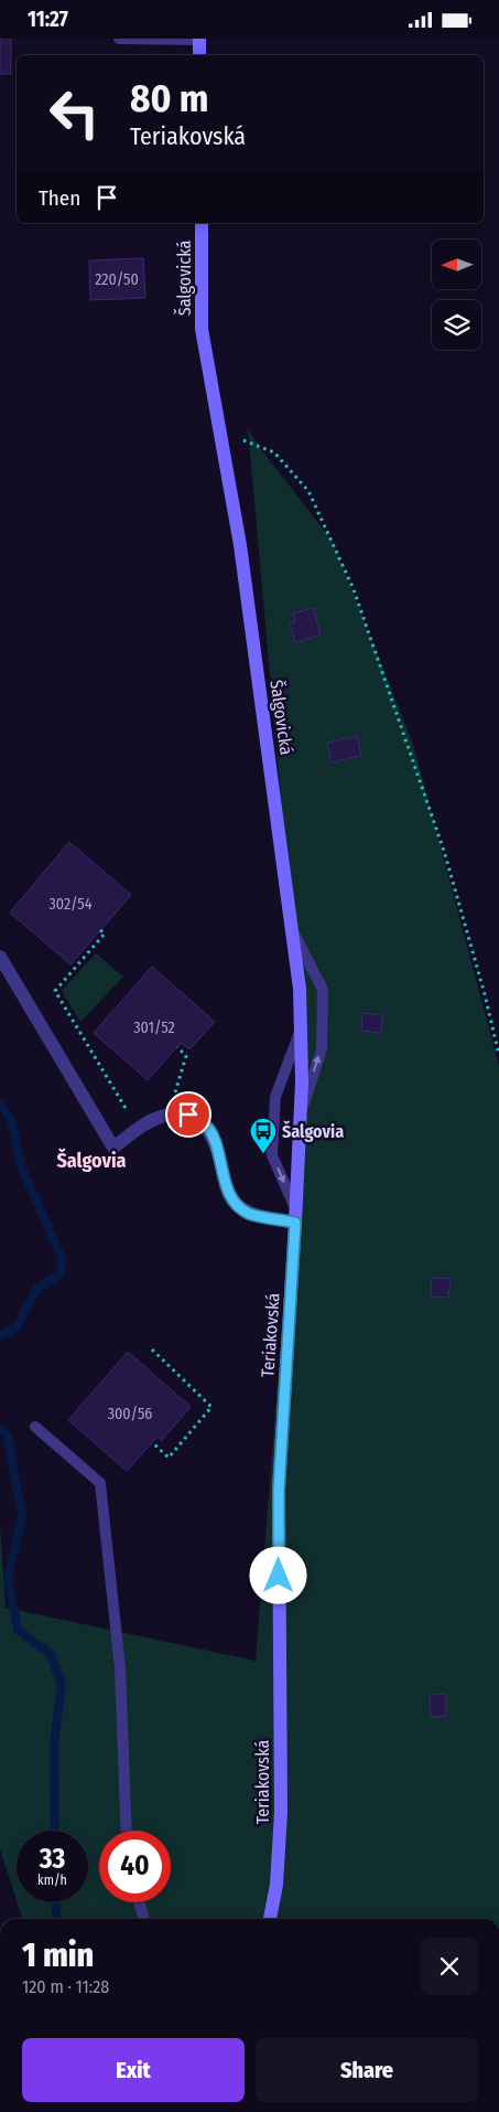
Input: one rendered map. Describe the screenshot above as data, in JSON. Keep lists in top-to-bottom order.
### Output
{
  "streets": {
    "street": ["Šalgovická", "Teriakovská"]
  },
  "crossings": [
    ["Šalgovická", "Teriakovská"]
  ],
  "districts": ["Šalgovia"],
  "places": {
    "bus stop": ["Šalgovia"]
  },
  "house_numbers": [
    "220/50",
    "302/54",
    "301/52",
    "300/56"
  ],
  "north": "left",
  "page": {
    "status": "11:27",
    "turn": ["80 m", "Teriakovská"],
    "then": "Then",
    "speed": "33 km/h",
    "limit": "40",
    "heading": ["1 min", "120 m · 11:28"],
    "buttons": ["Exit", "Share"]
  }
}
